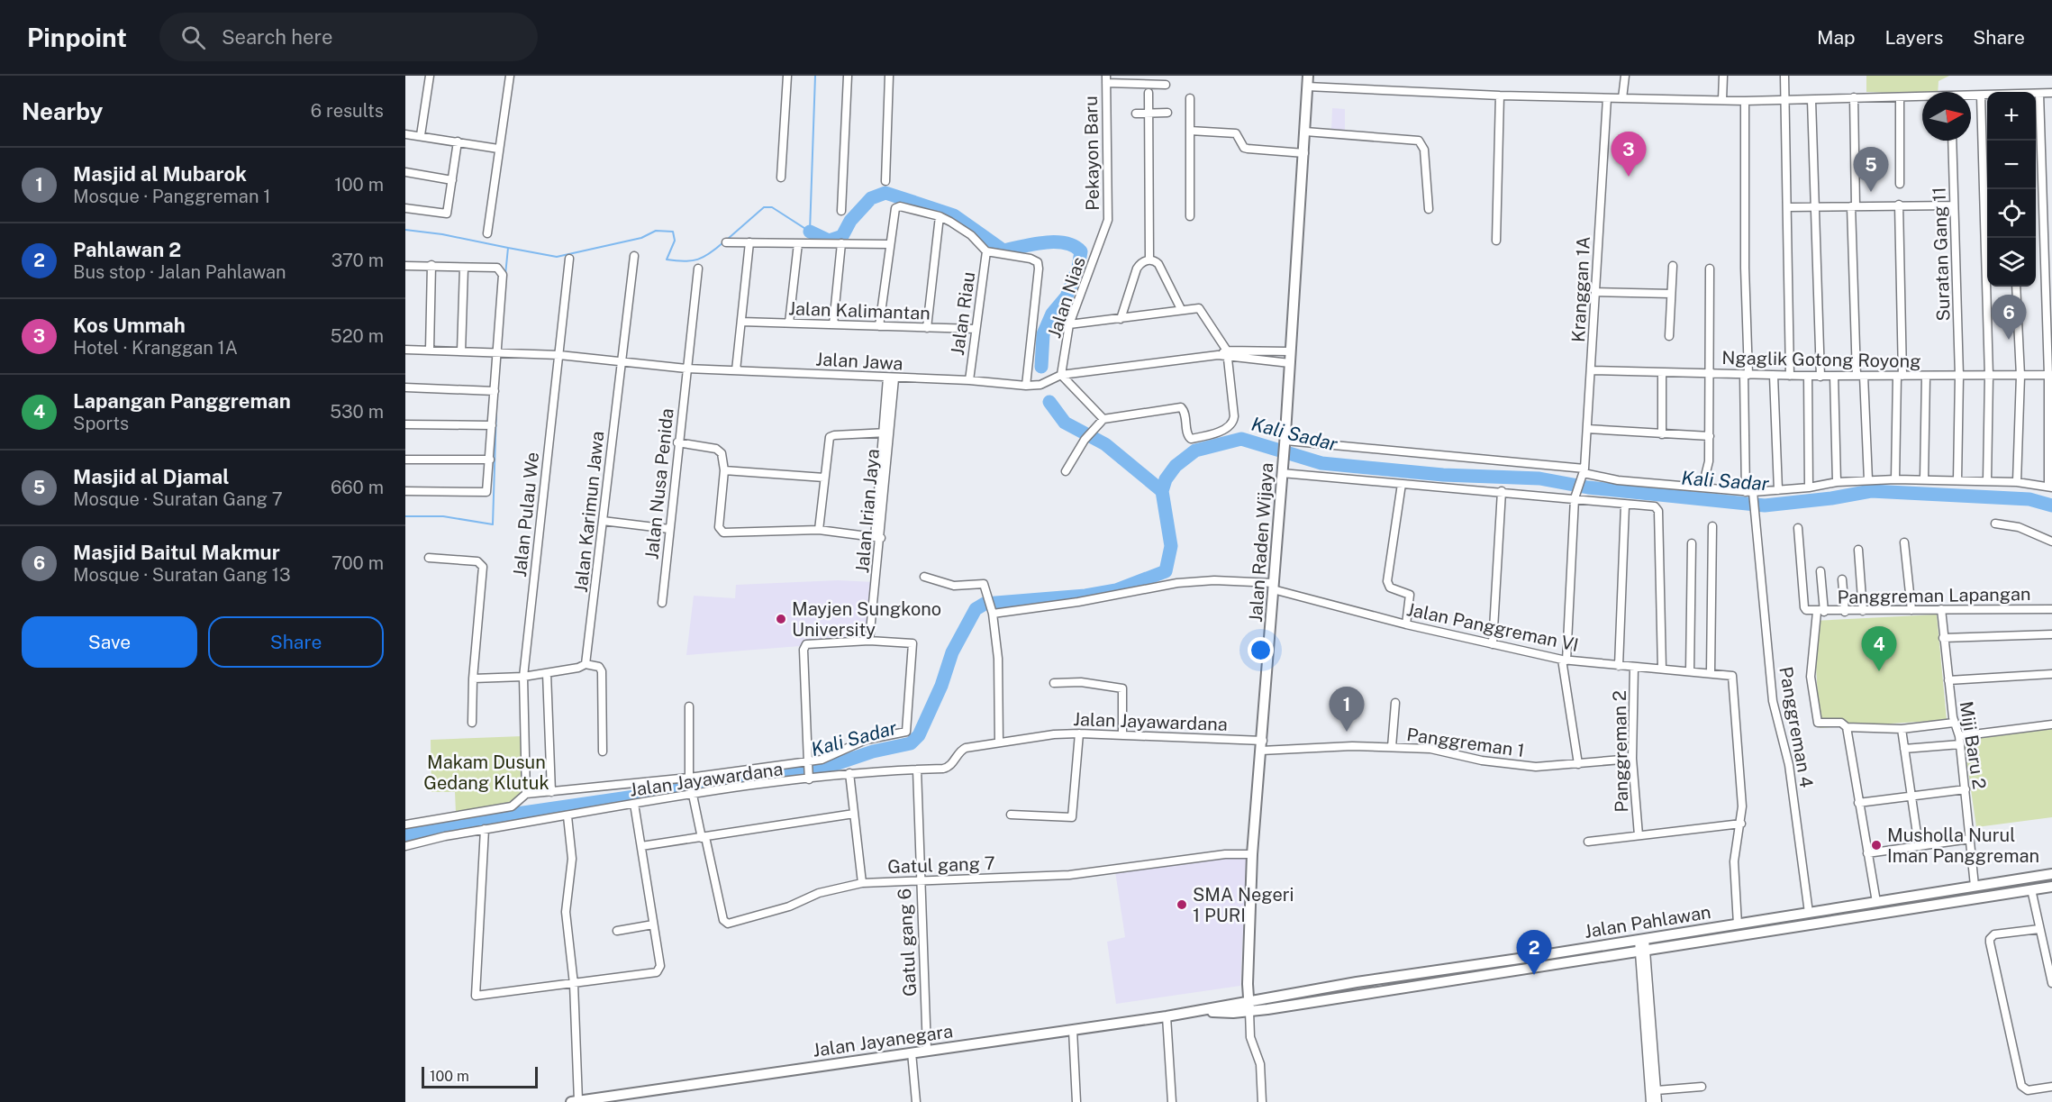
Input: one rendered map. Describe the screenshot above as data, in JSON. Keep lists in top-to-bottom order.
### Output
{
  "streets": {
    "main road": ["Jalan Raden Wijaya", "Jalan Pahlawan", "Jalan Jayanegara"],
    "street": [
      "Pekayon Baru",
      "Suratan Gang 11",
      "Kranggan 1A",
      "Jalan Nias",
      "Jalan Kalimantan",
      "Jalan Riau",
      "Ngaglik Gotong Royong",
      "Jalan Jawa",
      "Jalan Nusa Penida",
      "Jalan Irian Jaya",
      "Jalan Karimun Jawa",
      "Jalan Pulau We",
      "Panggreman Lapangan",
      "Jalan Panggreman VI",
      "Jalan Jayawardana",
      "Panggreman 4",
      "Panggreman 1",
      "Miji Baru 2",
      "Panggreman 2",
      "Gatul gang 7",
      "Gatul gang 6"
    ]
  },
  "crossings": [
    ["Pekayon Baru", "Jalan Nias"],
    ["Suratan Gang 11", "Ngaglik Gotong Royong"],
    ["Kranggan 1A", "Ngaglik Gotong Royong"],
    ["Kranggan 1A", "Jalan Panggreman VI"],
    ["Kranggan 1A", "Panggreman 1"],
    ["Jalan Nias", "Jalan Jawa"],
    ["Jalan Kalimantan", "Jalan Riau"],
    ["Jalan Riau", "Jalan Jawa"],
    ["Ngaglik Gotong Royong", "Panggreman 4"],
    ["Jalan Jawa", "Jalan Nusa Penida"],
    ["Jalan Jawa", "Jalan Irian Jaya"],
    ["Jalan Jawa", "Jalan Karimun Jawa"],
    ["Jalan Jawa", "Jalan Pulau We"],
    ["Jalan Jawa", "Jalan Raden Wijaya"],
    ["Jalan Raden Wijaya", "Jalan Panggreman VI"],
    ["Jalan Raden Wijaya", "Jalan Jayawardana"],
    ["Jalan Raden Wijaya", "Panggreman 1"],
    ["Jalan Raden Wijaya", "Gatul gang 7"],
    ["Jalan Raden Wijaya", "Jalan Pahlawan"],
    ["Jalan Raden Wijaya", "Jalan Jayanegara"],
    ["Panggreman Lapangan", "Miji Baru 2"],
    ["Jalan Panggreman VI", "Panggreman 2"],
    ["Jalan Jayawardana", "Panggreman 1"],
    ["Jalan Jayawardana", "Gatul gang 6"],
    ["Panggreman 4", "Jalan Pahlawan"],
    ["Panggreman 1", "Panggreman 2"],
    ["Miji Baru 2", "Jalan Pahlawan"],
    ["Gatul gang 7", "Gatul gang 6"],
    ["Jalan Pahlawan", "Jalan Jayanegara"],
    ["Gatul gang 6", "Jalan Jayanegara"]
  ],
  "water": ["Kali Sadar"],
  "parks": ["Makam Dusun Gedang Klutuk"],
  "places": ["Mayjen Sungkono University", "Musholla Nurul Iman Panggreman", "SMA Negeri 1 PURI"],
  "scale_bar": "100 m",
  "north": "right",
  "page": {
    "header": "Pinpoint",
    "search": "Search here",
    "nav": ["Map", "Layers", "Share"],
    "heading": ["Nearby", "6 results"],
    "map_buttons": ["+", "−"],
    "pins": [
      "3",
      "5",
      "6",
      "4",
      "1",
      "2"
    ],
    "list": [
      {
        "mark": "1",
        "name": "Masjid al Mubarok",
        "note": "Mosque · Panggreman 1",
        "value": "100 m"
      },
      {
        "mark": "2",
        "name": "Pahlawan 2",
        "note": "Bus stop · Jalan Pahlawan",
        "value": "370 m"
      },
      {
        "mark": "3",
        "name": "Kos Ummah",
        "note": "Hotel · Kranggan 1A",
        "value": "520 m"
      },
      {
        "mark": "4",
        "name": "Lapangan Panggreman",
        "note": "Sports",
        "value": "530 m"
      },
      {
        "mark": "5",
        "name": "Masjid al Djamal",
        "note": "Mosque · Suratan Gang 7",
        "value": "660 m"
      },
      {
        "mark": "6",
        "name": "Masjid Baitul Makmur",
        "note": "Mosque · Suratan Gang 13",
        "value": "700 m"
      }
    ],
    "buttons": ["Save", "Share"],
    "scale": "100 m"
  }
}
